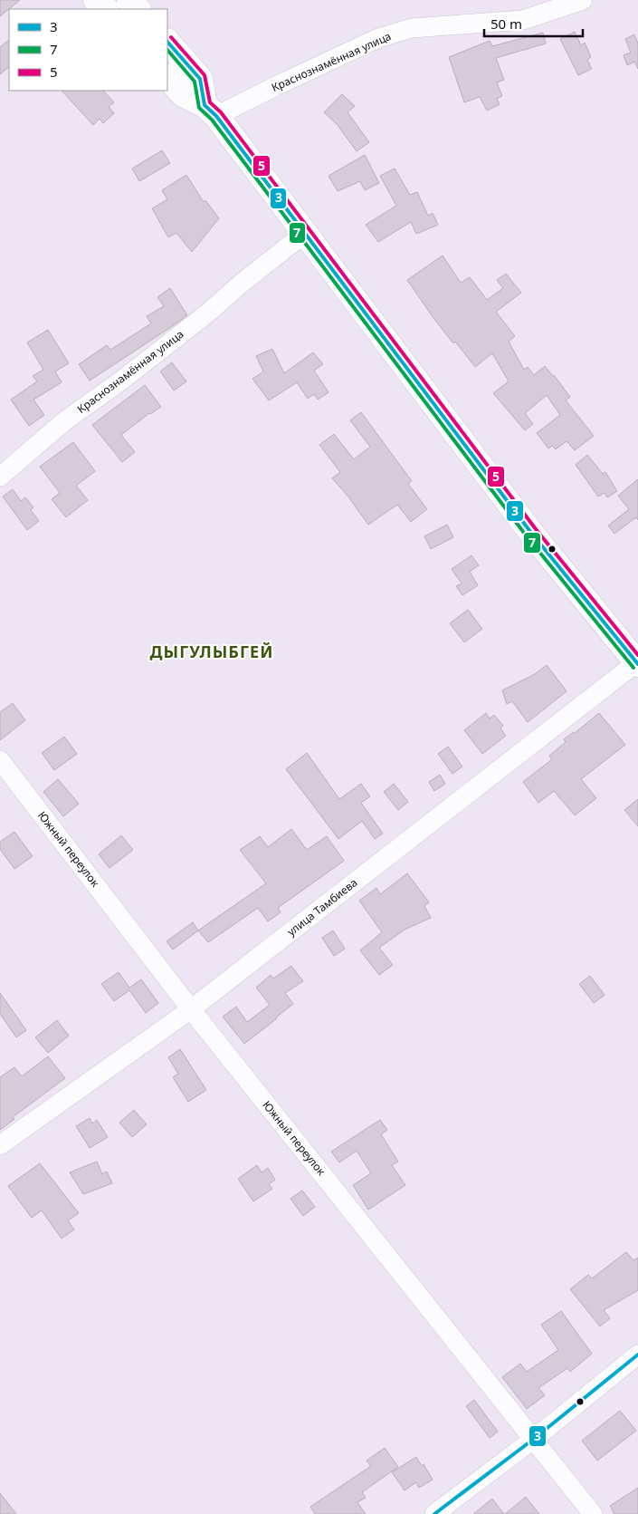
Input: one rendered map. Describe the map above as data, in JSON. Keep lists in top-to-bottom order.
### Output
{
  "streets": {
    "street": ["Краснознамённая улица", "Южный переулок", "улица Тамбиева"]
  },
  "crossings": [
    ["Южный переулок", "улица Тамбиева"]
  ],
  "districts": ["ДЫГУЛЫБГЕЙ"],
  "lines": ["transit line 5", "transit line 3", "transit line 7"],
  "legend": ["3", "7", "5"],
  "scale_bar": "50 m"
}
